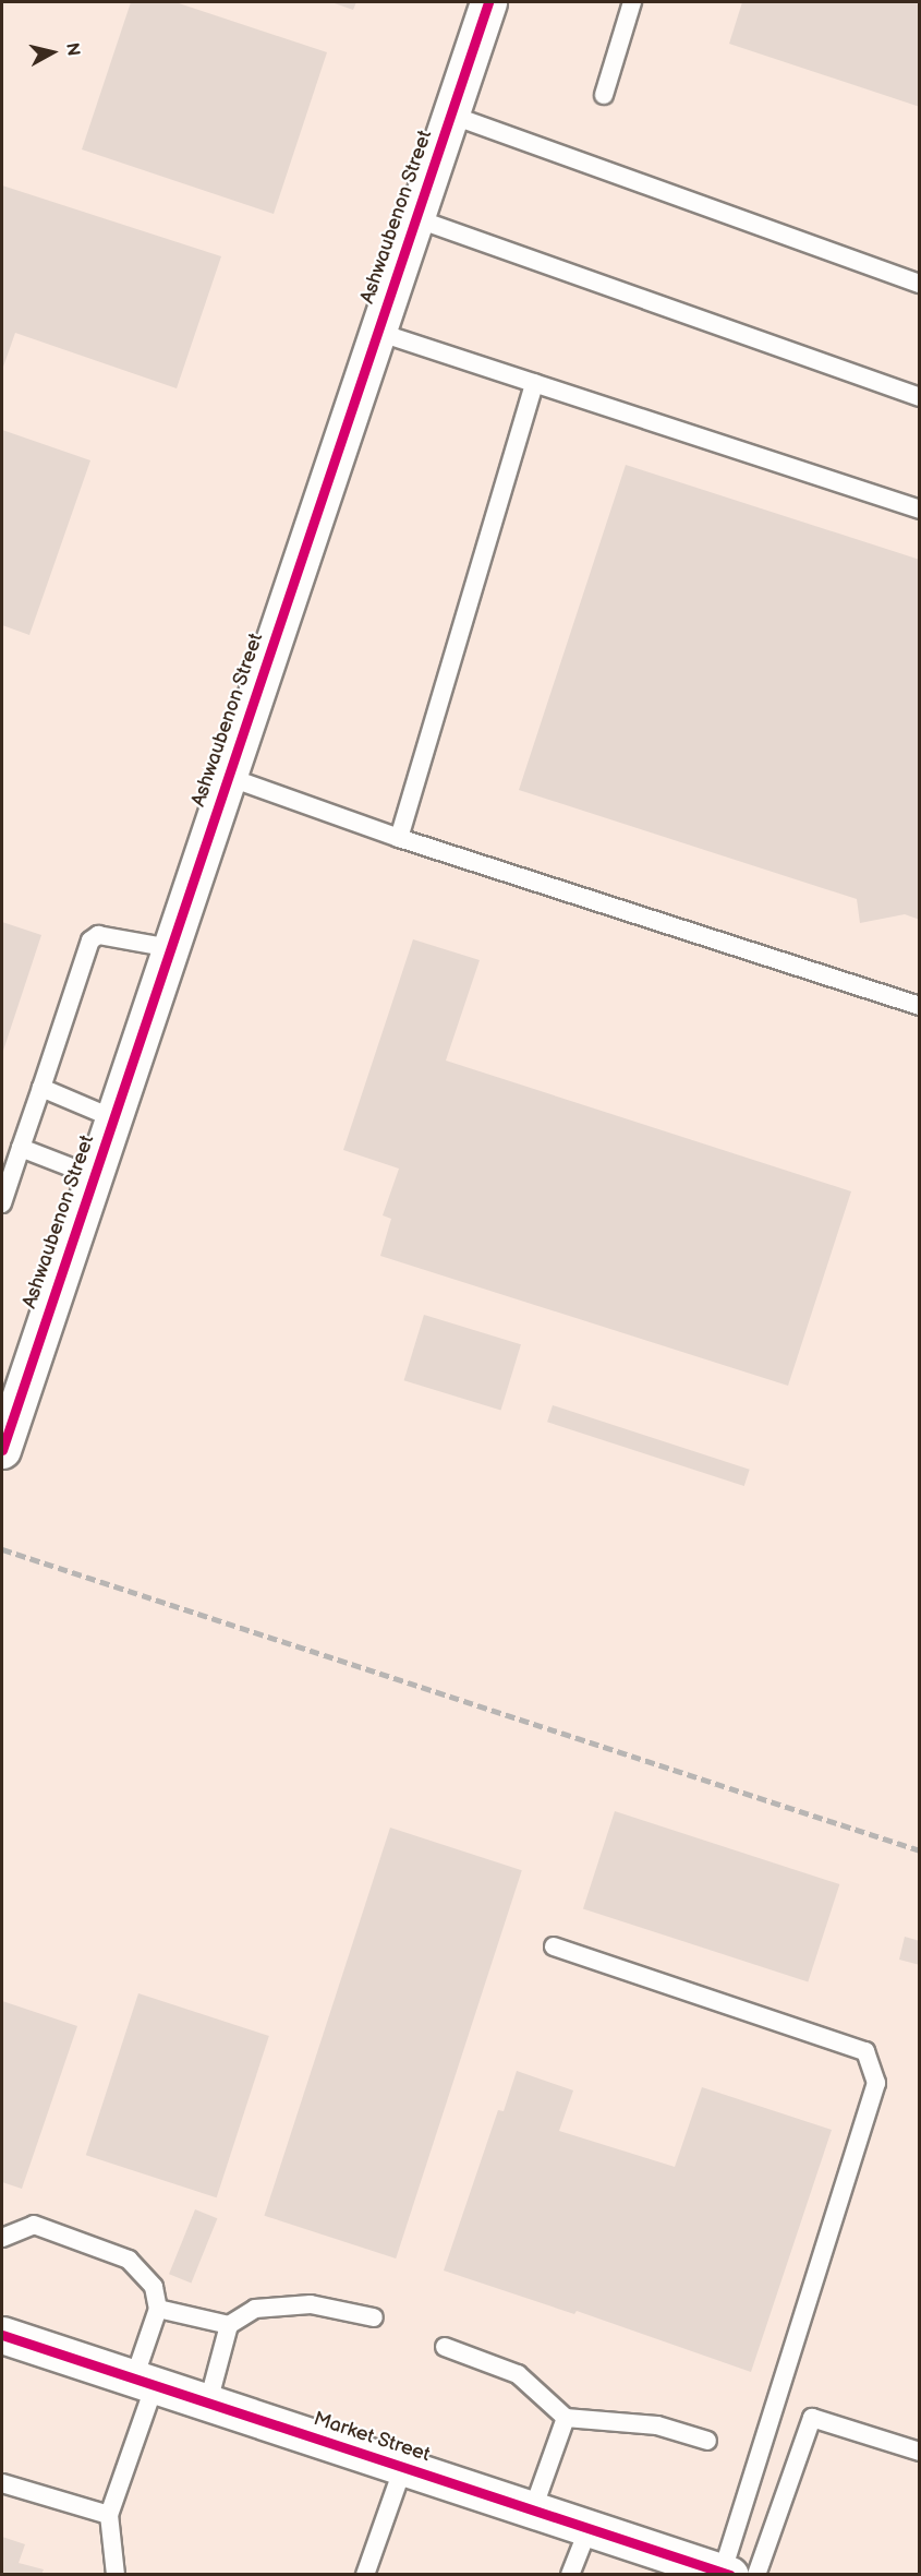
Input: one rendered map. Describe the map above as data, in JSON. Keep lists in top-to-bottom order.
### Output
{
  "streets": {
    "street": ["Ashwaubenon Street", "Market Street"]
  },
  "north": "right"
}
